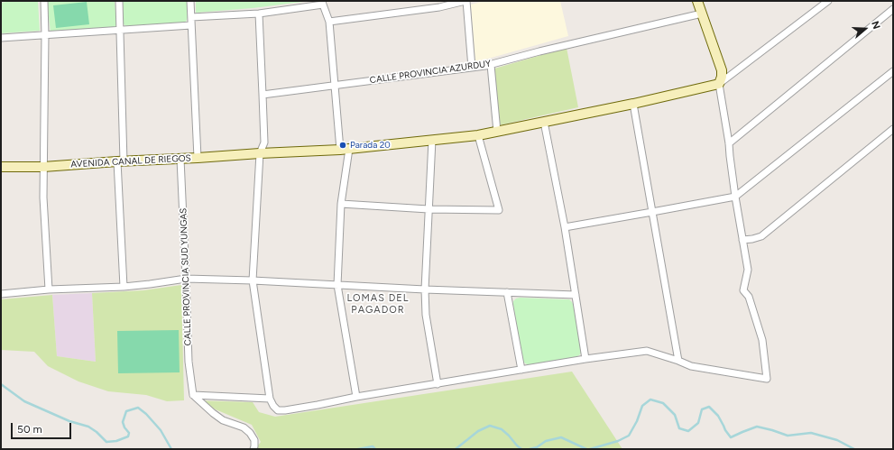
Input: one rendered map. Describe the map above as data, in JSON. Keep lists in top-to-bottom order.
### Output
{
  "streets": {
    "street": ["CALLE PROVINCIA AZURDUY", "AVENIDA CANAL DE RIEGOS", "CALLE PROVINCIA SUD YUNGAS"]
  },
  "crossings": [
    ["AVENIDA CANAL DE RIEGOS", "CALLE PROVINCIA SUD YUNGAS"]
  ],
  "districts": ["LOMAS DEL PAGADOR"],
  "places": ["Parada 20"],
  "scale_bar": "50 m",
  "north": "right"
}
